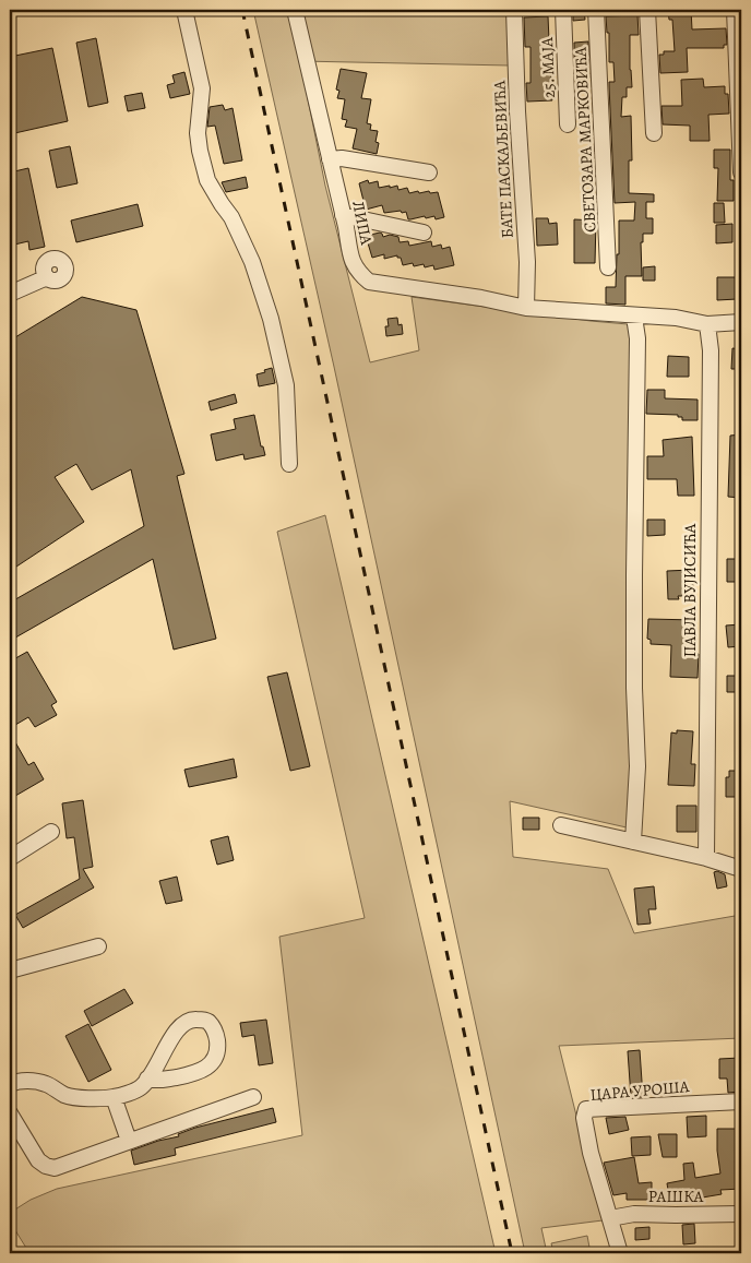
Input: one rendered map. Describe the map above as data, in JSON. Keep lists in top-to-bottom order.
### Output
{
  "streets": {
    "street": [
      "25. МАЈА",
      "СВЕТОЗАРА МАРКОВИЋА",
      "БАТЕ ПАСКАЉЕВИЋА",
      "ЛИПА",
      "ПАВЛА ВУЈИСИЋА",
      "ЦАРА УРОША",
      "РАШКА"
    ]
  },
  "crossings": [
    ["БАТЕ ПАСКАЉЕВИЋА", "ЛИПА"],
    ["ЛИПА", "ПАВЛА ВУЈИСИЋА"],
    ["ЦАРА УРОША", "РАШКА"]
  ]
}
